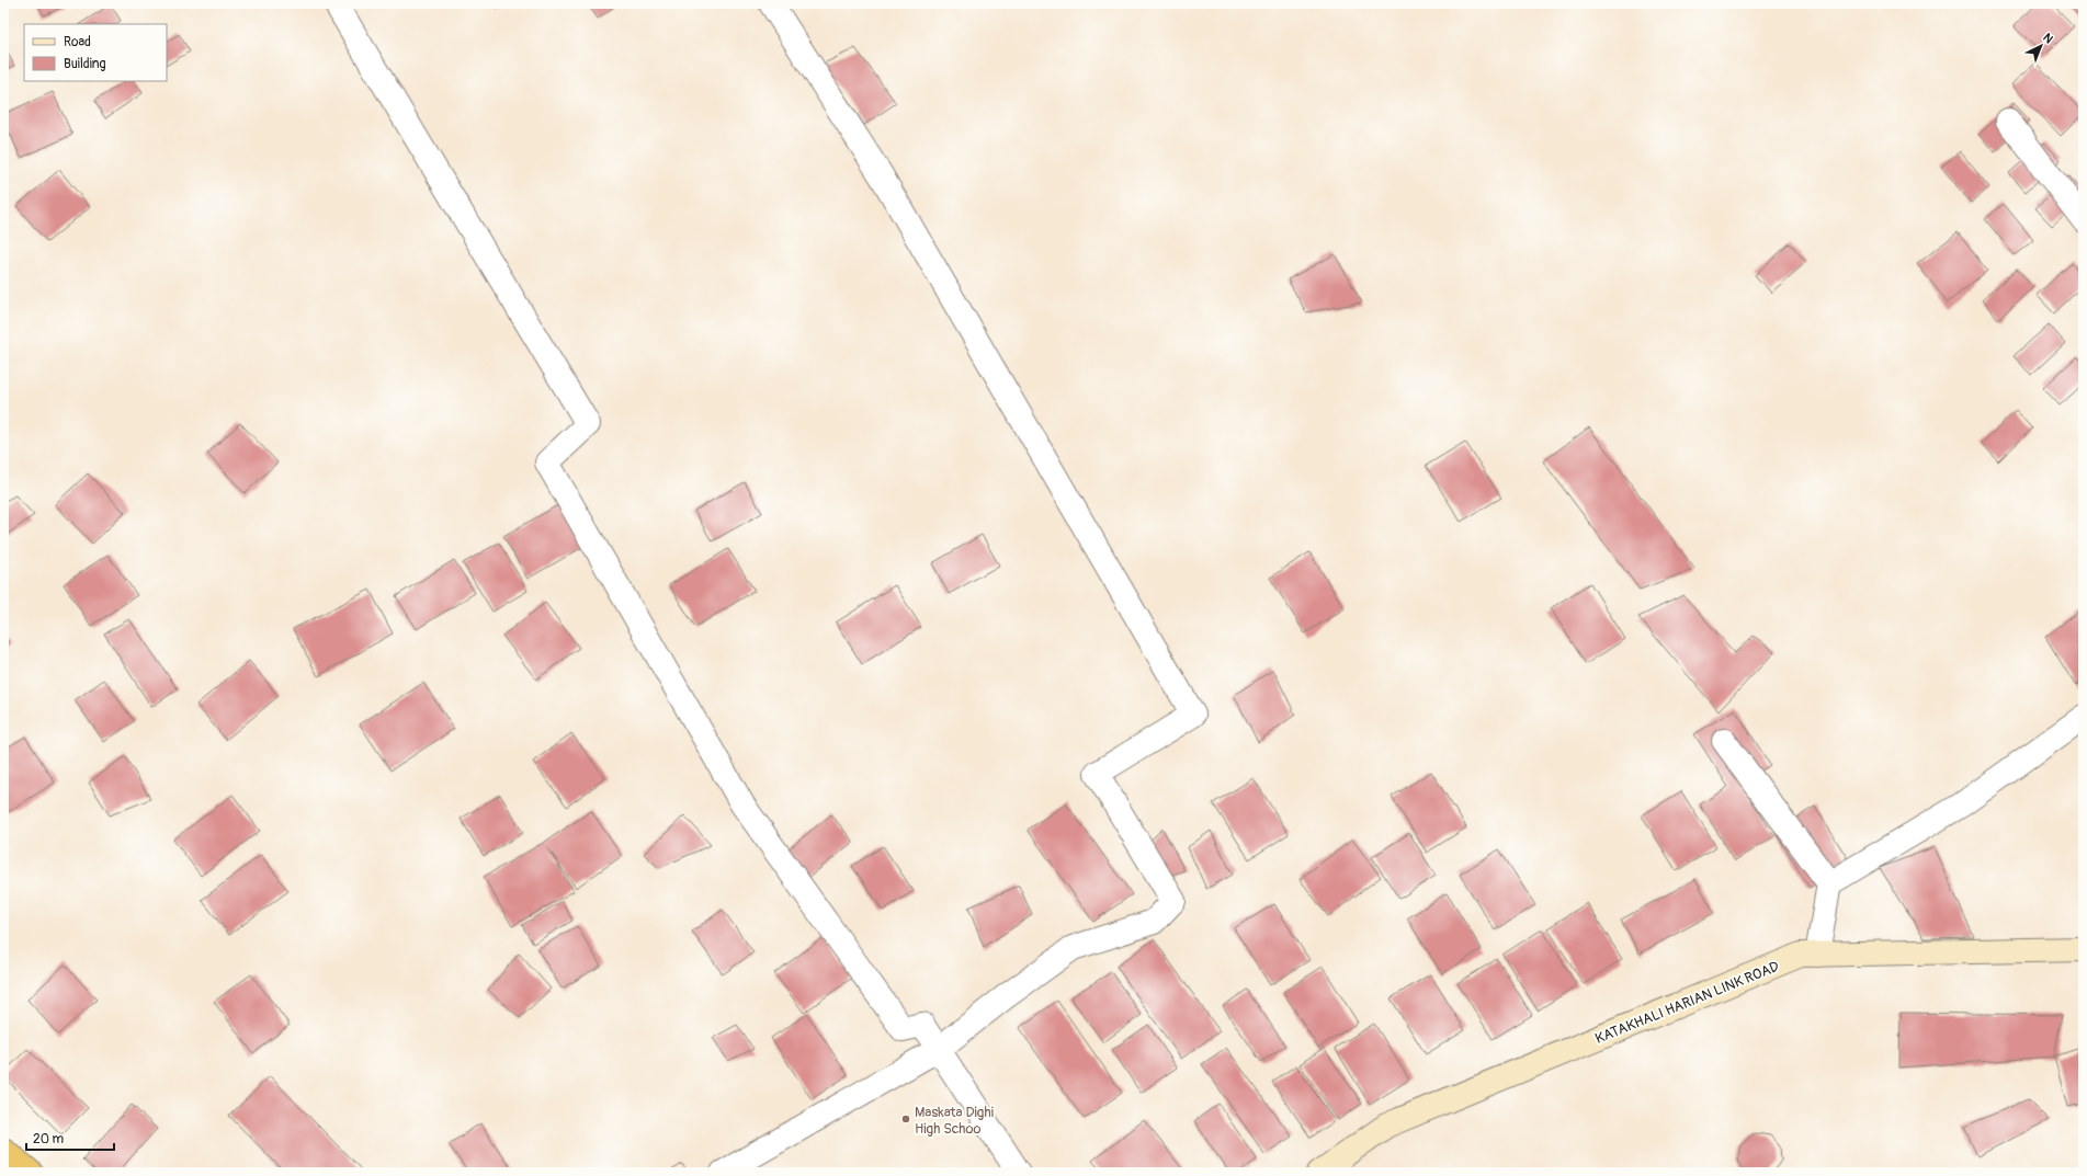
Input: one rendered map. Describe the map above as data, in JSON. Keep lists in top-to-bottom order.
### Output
{
  "streets": {
    "street": ["KATAKHALI HARIAN LINK ROAD"]
  },
  "places": ["Maskata Dighi High Schoo"],
  "legend": ["Road", "Building"],
  "scale_bar": "20 m",
  "north": "top right"
}
